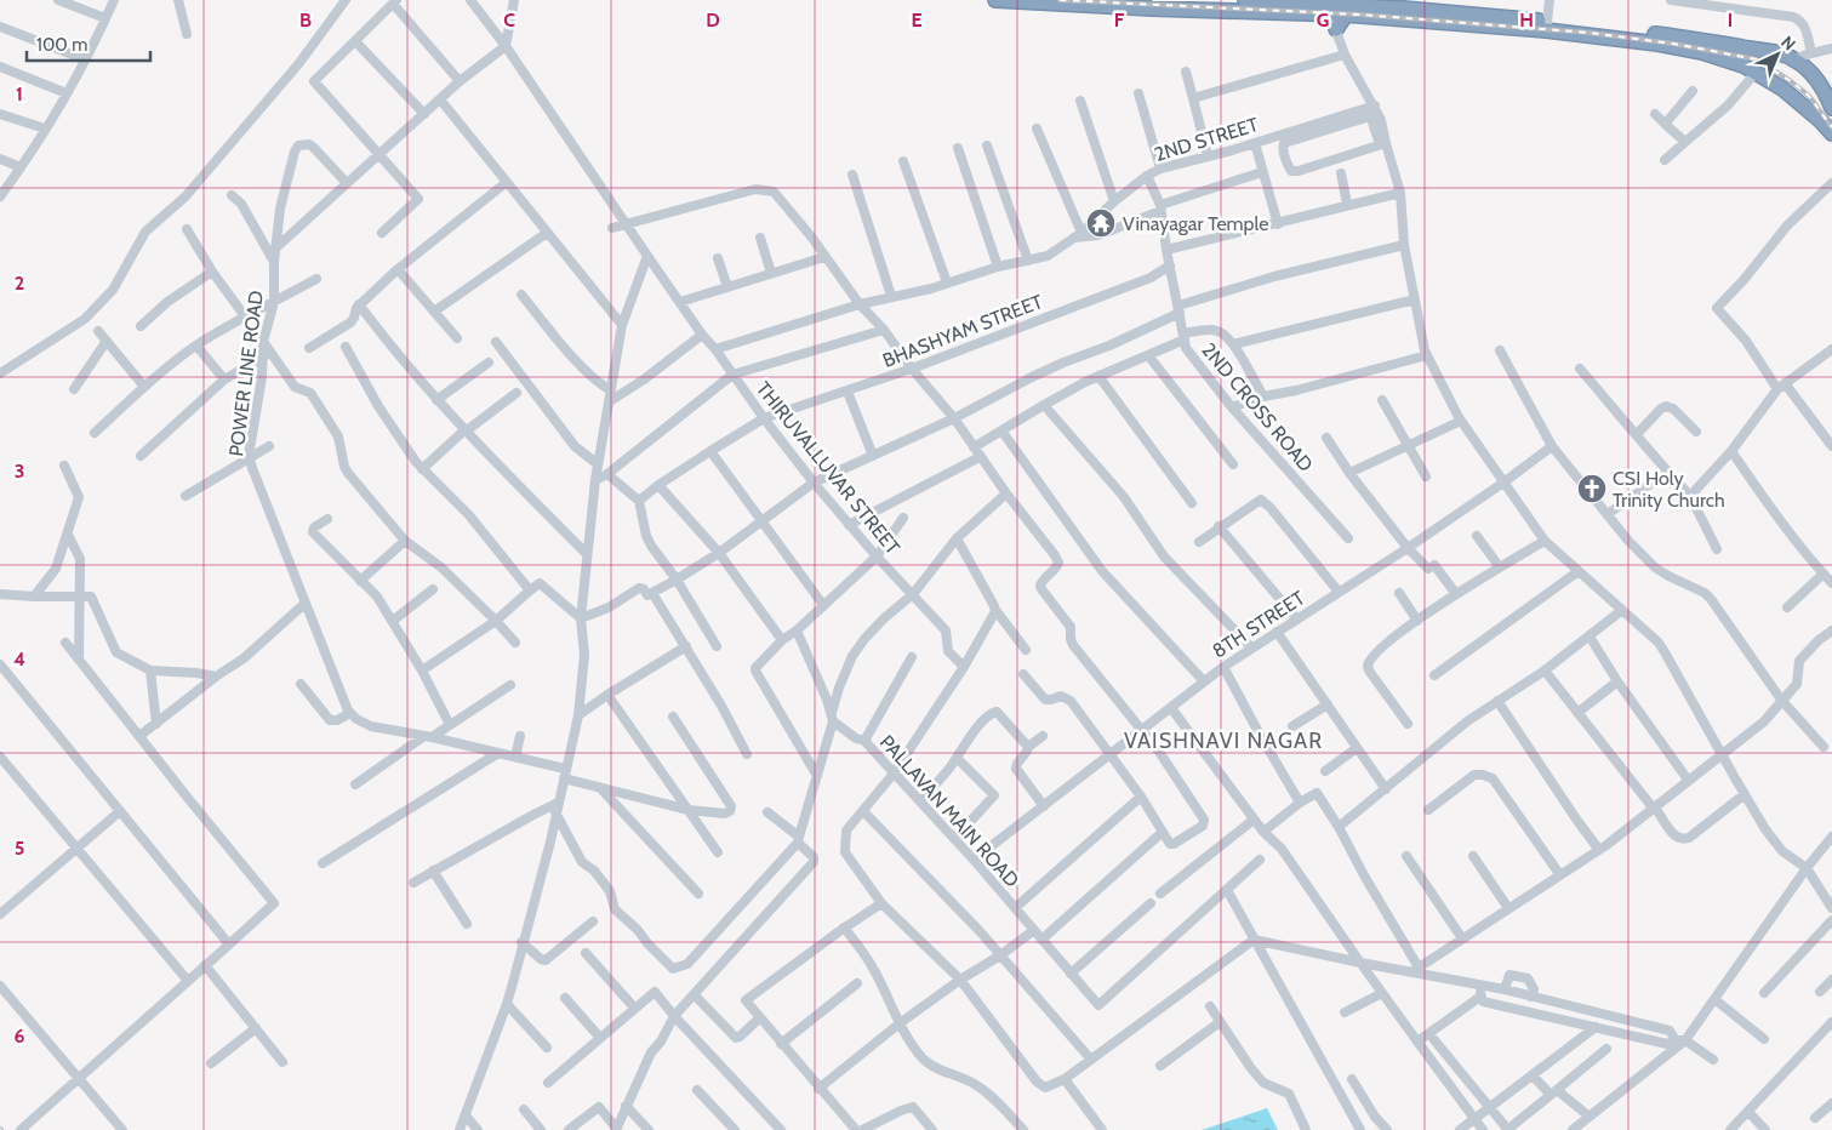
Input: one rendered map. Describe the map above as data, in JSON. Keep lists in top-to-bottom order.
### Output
{
  "streets": {
    "street": [
      "2ND STREET",
      "BHASHYAM STREET",
      "POWER LINE ROAD",
      "2ND CROSS ROAD",
      "THIRUVALLUVAR STREET",
      "8TH STREET",
      "PALLAVAN MAIN ROAD"
    ]
  },
  "crossings": [
    ["2ND STREET", "2ND CROSS ROAD"],
    ["2ND STREET", "THIRUVALLUVAR STREET"],
    ["BHASHYAM STREET", "2ND CROSS ROAD"],
    ["BHASHYAM STREET", "THIRUVALLUVAR STREET"],
    ["8TH STREET", "PALLAVAN MAIN ROAD"]
  ],
  "districts": ["VAISHNAVI NAGAR"],
  "places": {
    "temple": ["Vinayagar Temple"],
    "church": ["CSI Holy Trinity Church"]
  },
  "scale_bar": "100 m",
  "north": "top right",
  "grid": {
    "columns": [
      "B",
      "C",
      "D",
      "E",
      "F",
      "G",
      "H",
      "I"
    ],
    "rows": [
      "1",
      "2",
      "3",
      "4",
      "5",
      "6"
    ]
  }
}
